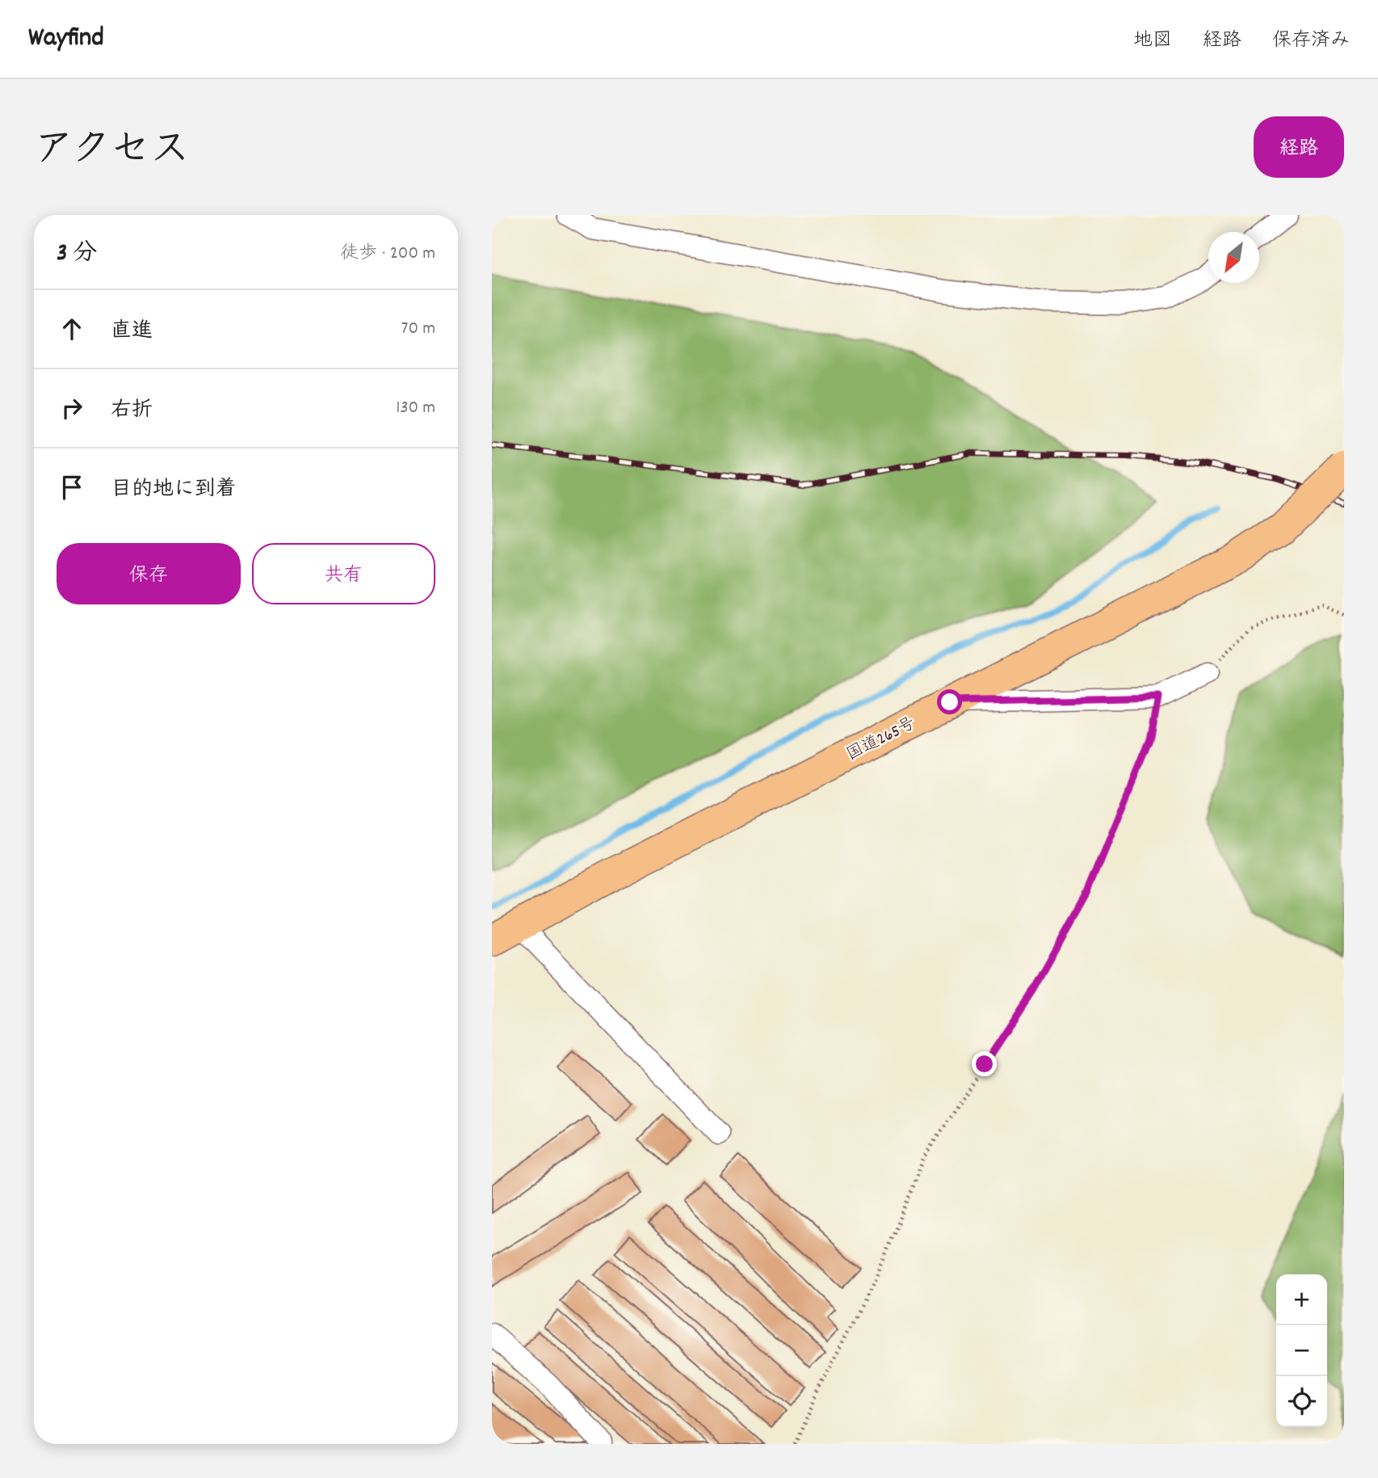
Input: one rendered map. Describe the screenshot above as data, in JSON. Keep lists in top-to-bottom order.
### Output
{
  "streets": {
    "highway": ["国道265号"]
  },
  "north": "bottom left",
  "page": {
    "header": "Wayfind",
    "nav": ["地図", "経路", "保存済み"],
    "title": "アクセス",
    "buttons": [
      "経路",
      ["保存", "共有"]
    ],
    "heading": ["3 分", "徒歩 · 200 m"],
    "list": [
      ["直進", "70 m"],
      ["右折", "130 m"],
      "目的地に到着"
    ],
    "map_buttons": ["+", "−"]
  }
}
